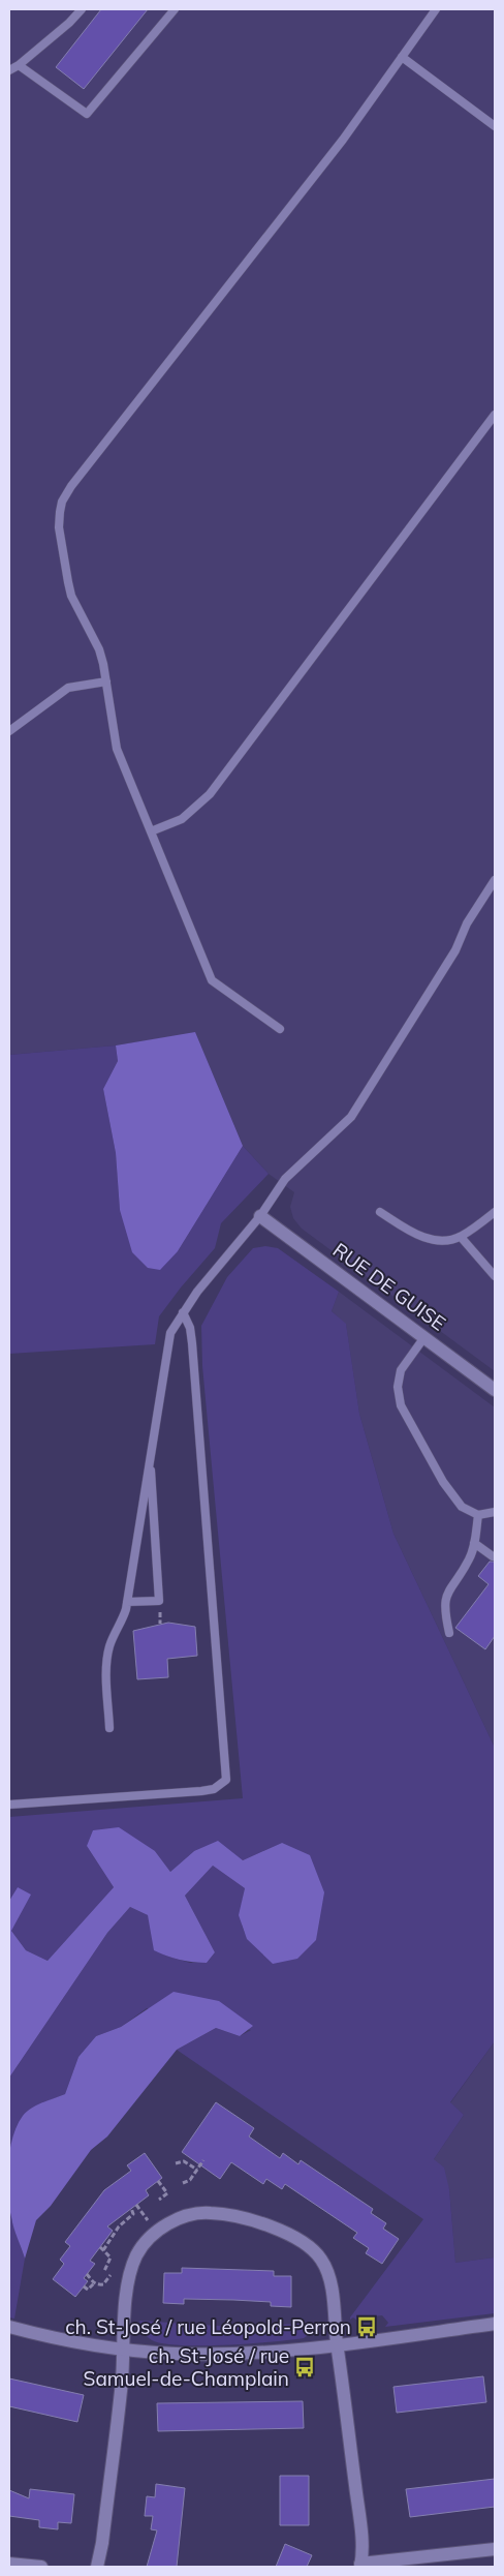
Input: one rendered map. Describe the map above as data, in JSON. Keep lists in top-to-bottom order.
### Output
{
  "streets": {
    "street": ["RUE DE GUISE"]
  },
  "places": {
    "bus stop": ["ch. St-José / rue Léopold-Perron", "ch. St-José / rue Samuel-de-Champlain"]
  }
}
